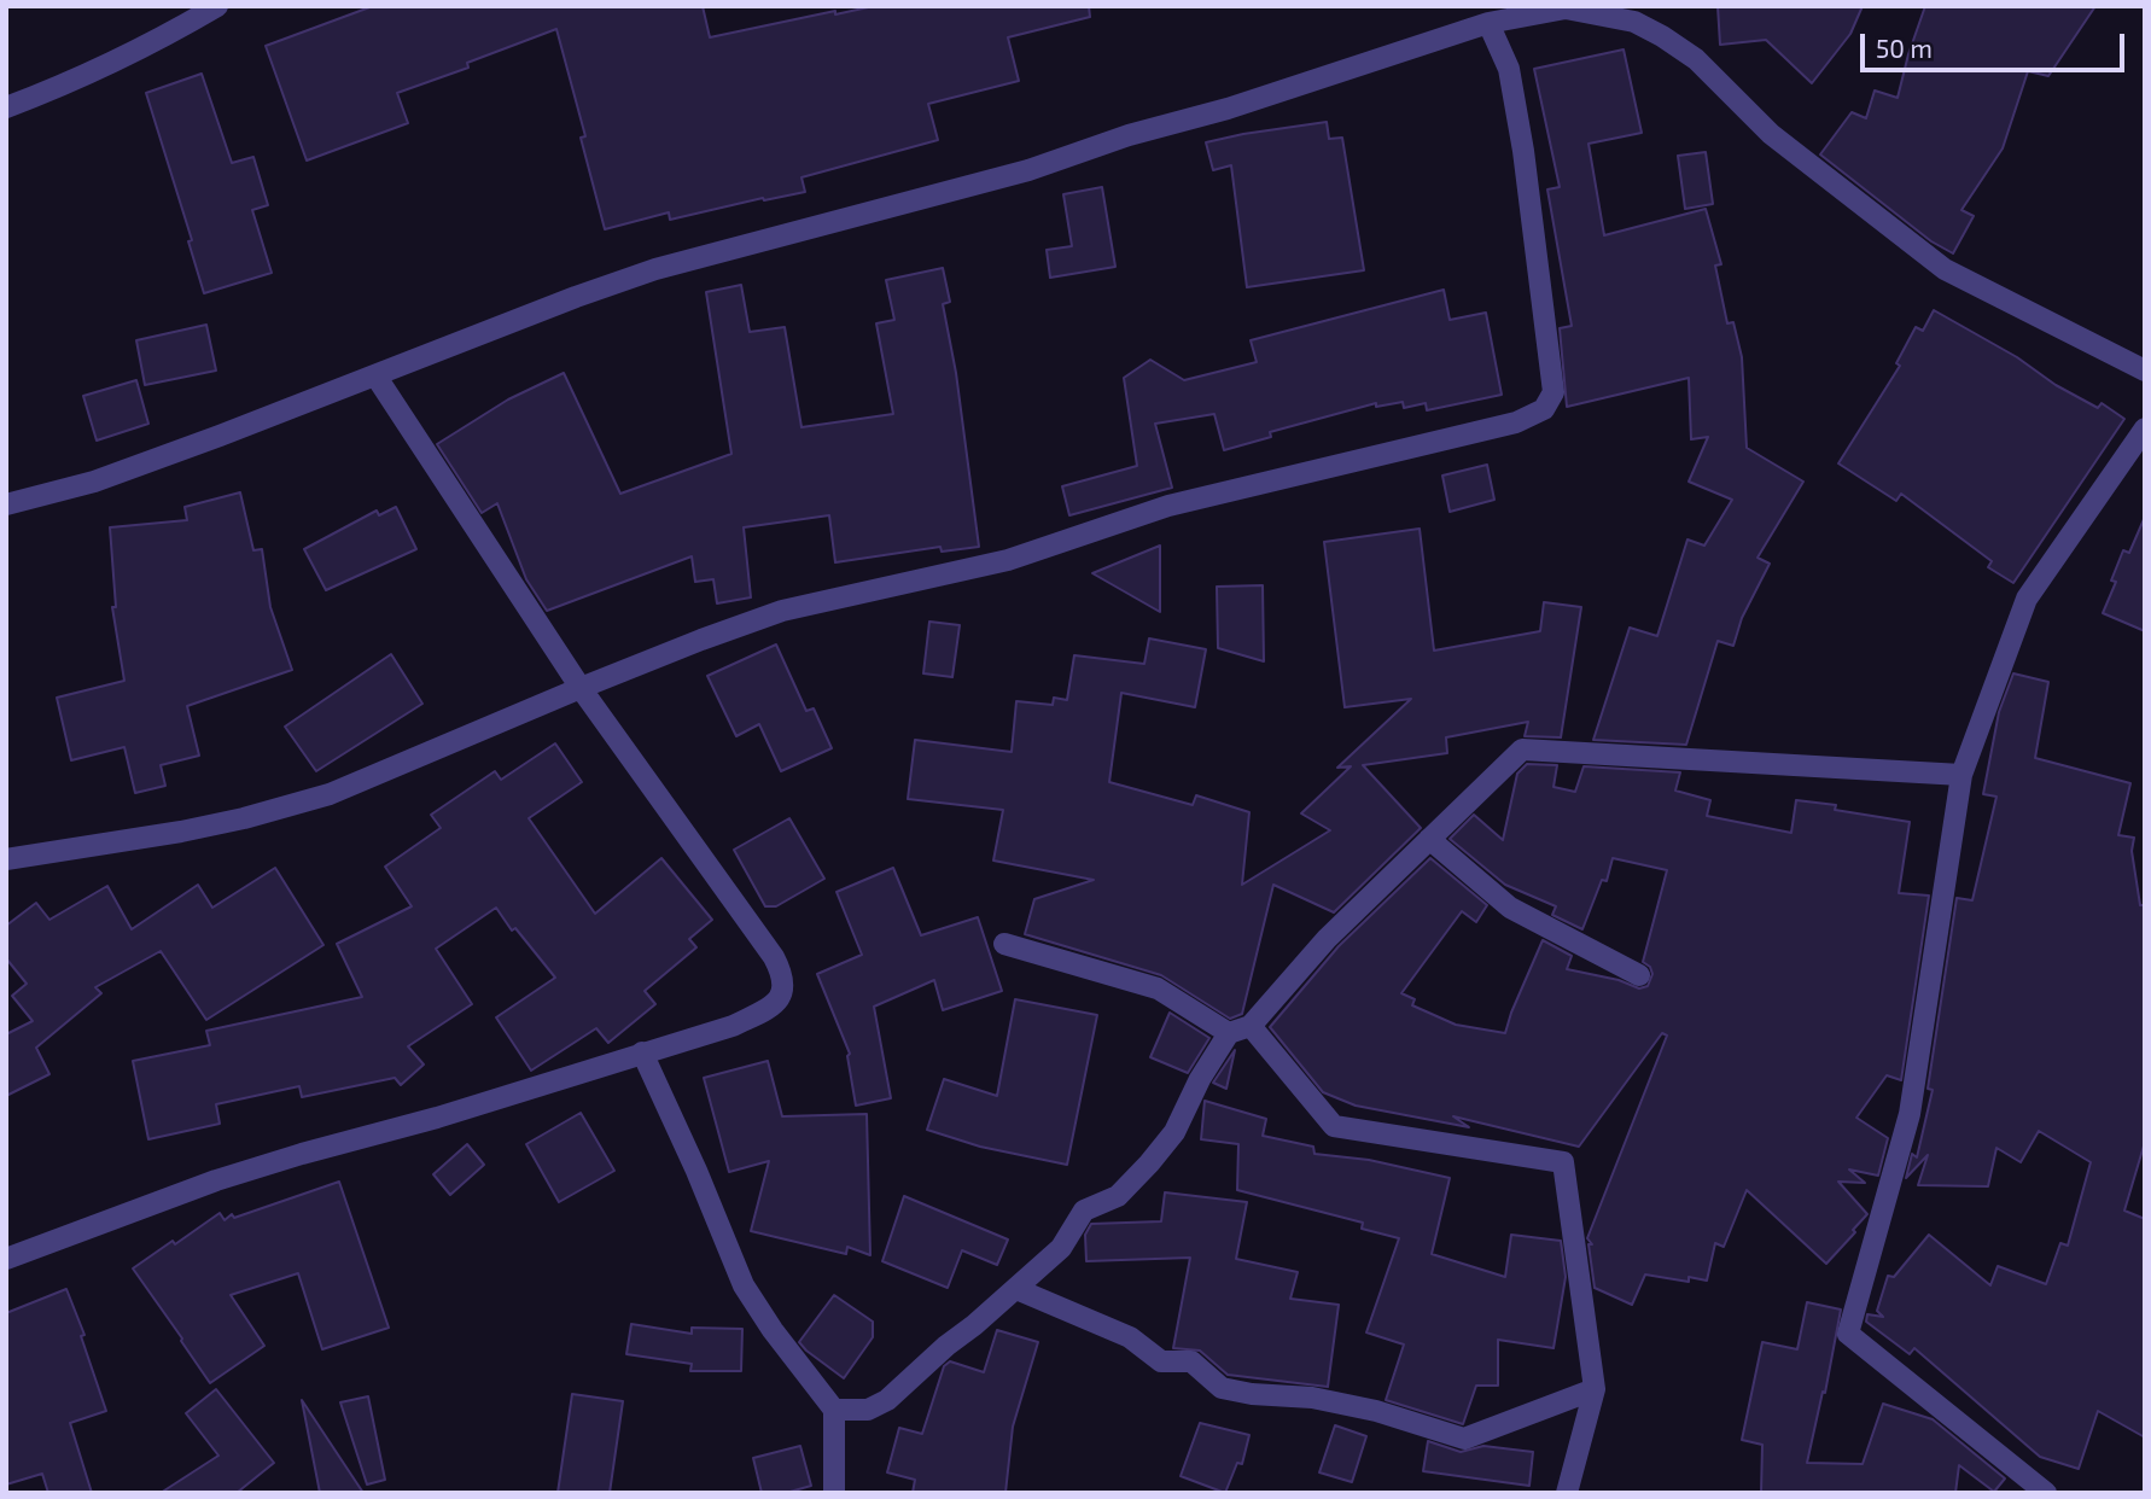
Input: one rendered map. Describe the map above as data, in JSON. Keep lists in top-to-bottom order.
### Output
{
  "scale_bar": "50 m"
}
